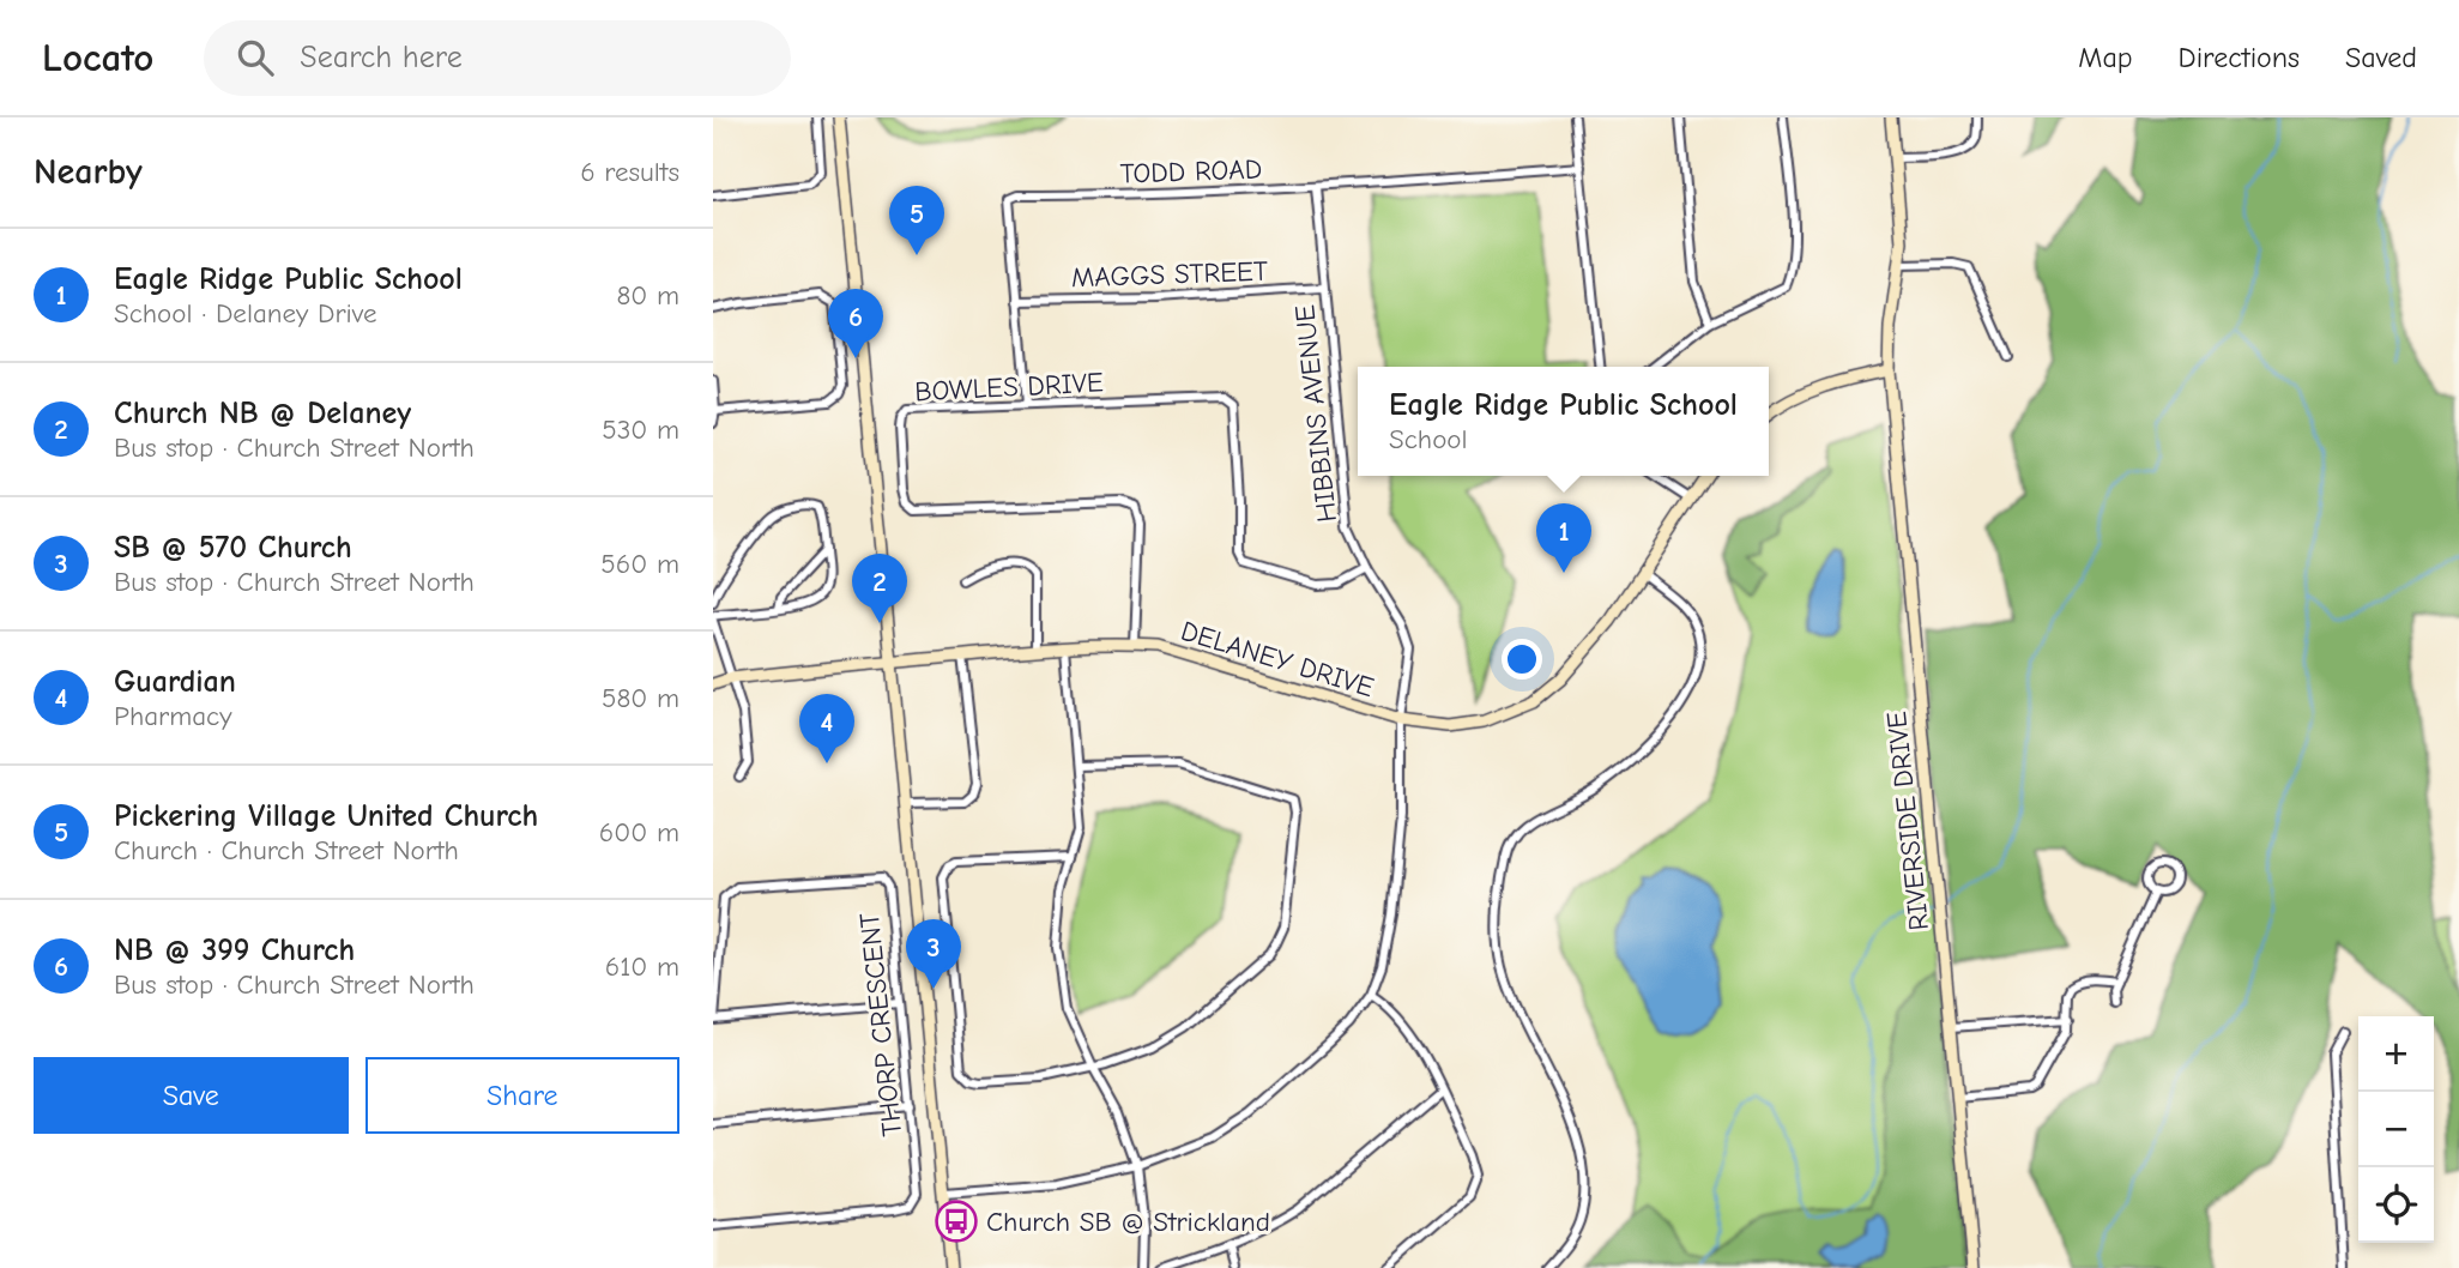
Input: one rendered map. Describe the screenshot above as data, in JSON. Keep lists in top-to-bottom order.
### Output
{
  "streets": {
    "street": [
      "TODD ROAD",
      "MAGGS STREET",
      "BOWLES DRIVE",
      "HIBBINS AVENUE",
      "DELANEY DRIVE",
      "RIVERSIDE DRIVE",
      "THORP CRESCENT"
    ]
  },
  "crossings": [
    ["TODD ROAD", "MAGGS STREET"],
    ["TODD ROAD", "BOWLES DRIVE"],
    ["TODD ROAD", "HIBBINS AVENUE"],
    ["MAGGS STREET", "HIBBINS AVENUE"],
    ["BOWLES DRIVE", "HIBBINS AVENUE"],
    ["BOWLES DRIVE", "DELANEY DRIVE"],
    ["HIBBINS AVENUE", "DELANEY DRIVE"]
  ],
  "places": {
    "bus stop": ["Church SB @ Strickland"]
  },
  "page": {
    "header": "Locato",
    "search": "Search here",
    "nav": ["Map", "Directions", "Saved"],
    "heading": ["Nearby", "6 results"],
    "pins": [
      "5",
      "6",
      "1",
      "2",
      "4",
      "3"
    ],
    "list": [
      {
        "mark": "1",
        "name": "Eagle Ridge Public School",
        "note": "School · Delaney Drive",
        "value": "80 m"
      },
      {
        "mark": "2",
        "name": "Church NB @ Delaney",
        "note": "Bus stop · Church Street North",
        "value": "530 m"
      },
      {
        "mark": "3",
        "name": "SB @ 570 Church",
        "note": "Bus stop · Church Street North",
        "value": "560 m"
      },
      {
        "mark": "4",
        "name": "Guardian",
        "note": "Pharmacy",
        "value": "580 m"
      },
      {
        "mark": "5",
        "name": "Pickering Village United Church",
        "note": "Church · Church Street North",
        "value": "600 m"
      },
      {
        "mark": "6",
        "name": "NB @ 399 Church",
        "note": "Bus stop · Church Street North",
        "value": "610 m"
      }
    ],
    "popup": ["Eagle Ridge Public School", "School"],
    "map_buttons": ["+", "−"],
    "buttons": ["Save", "Share"]
  }
}
